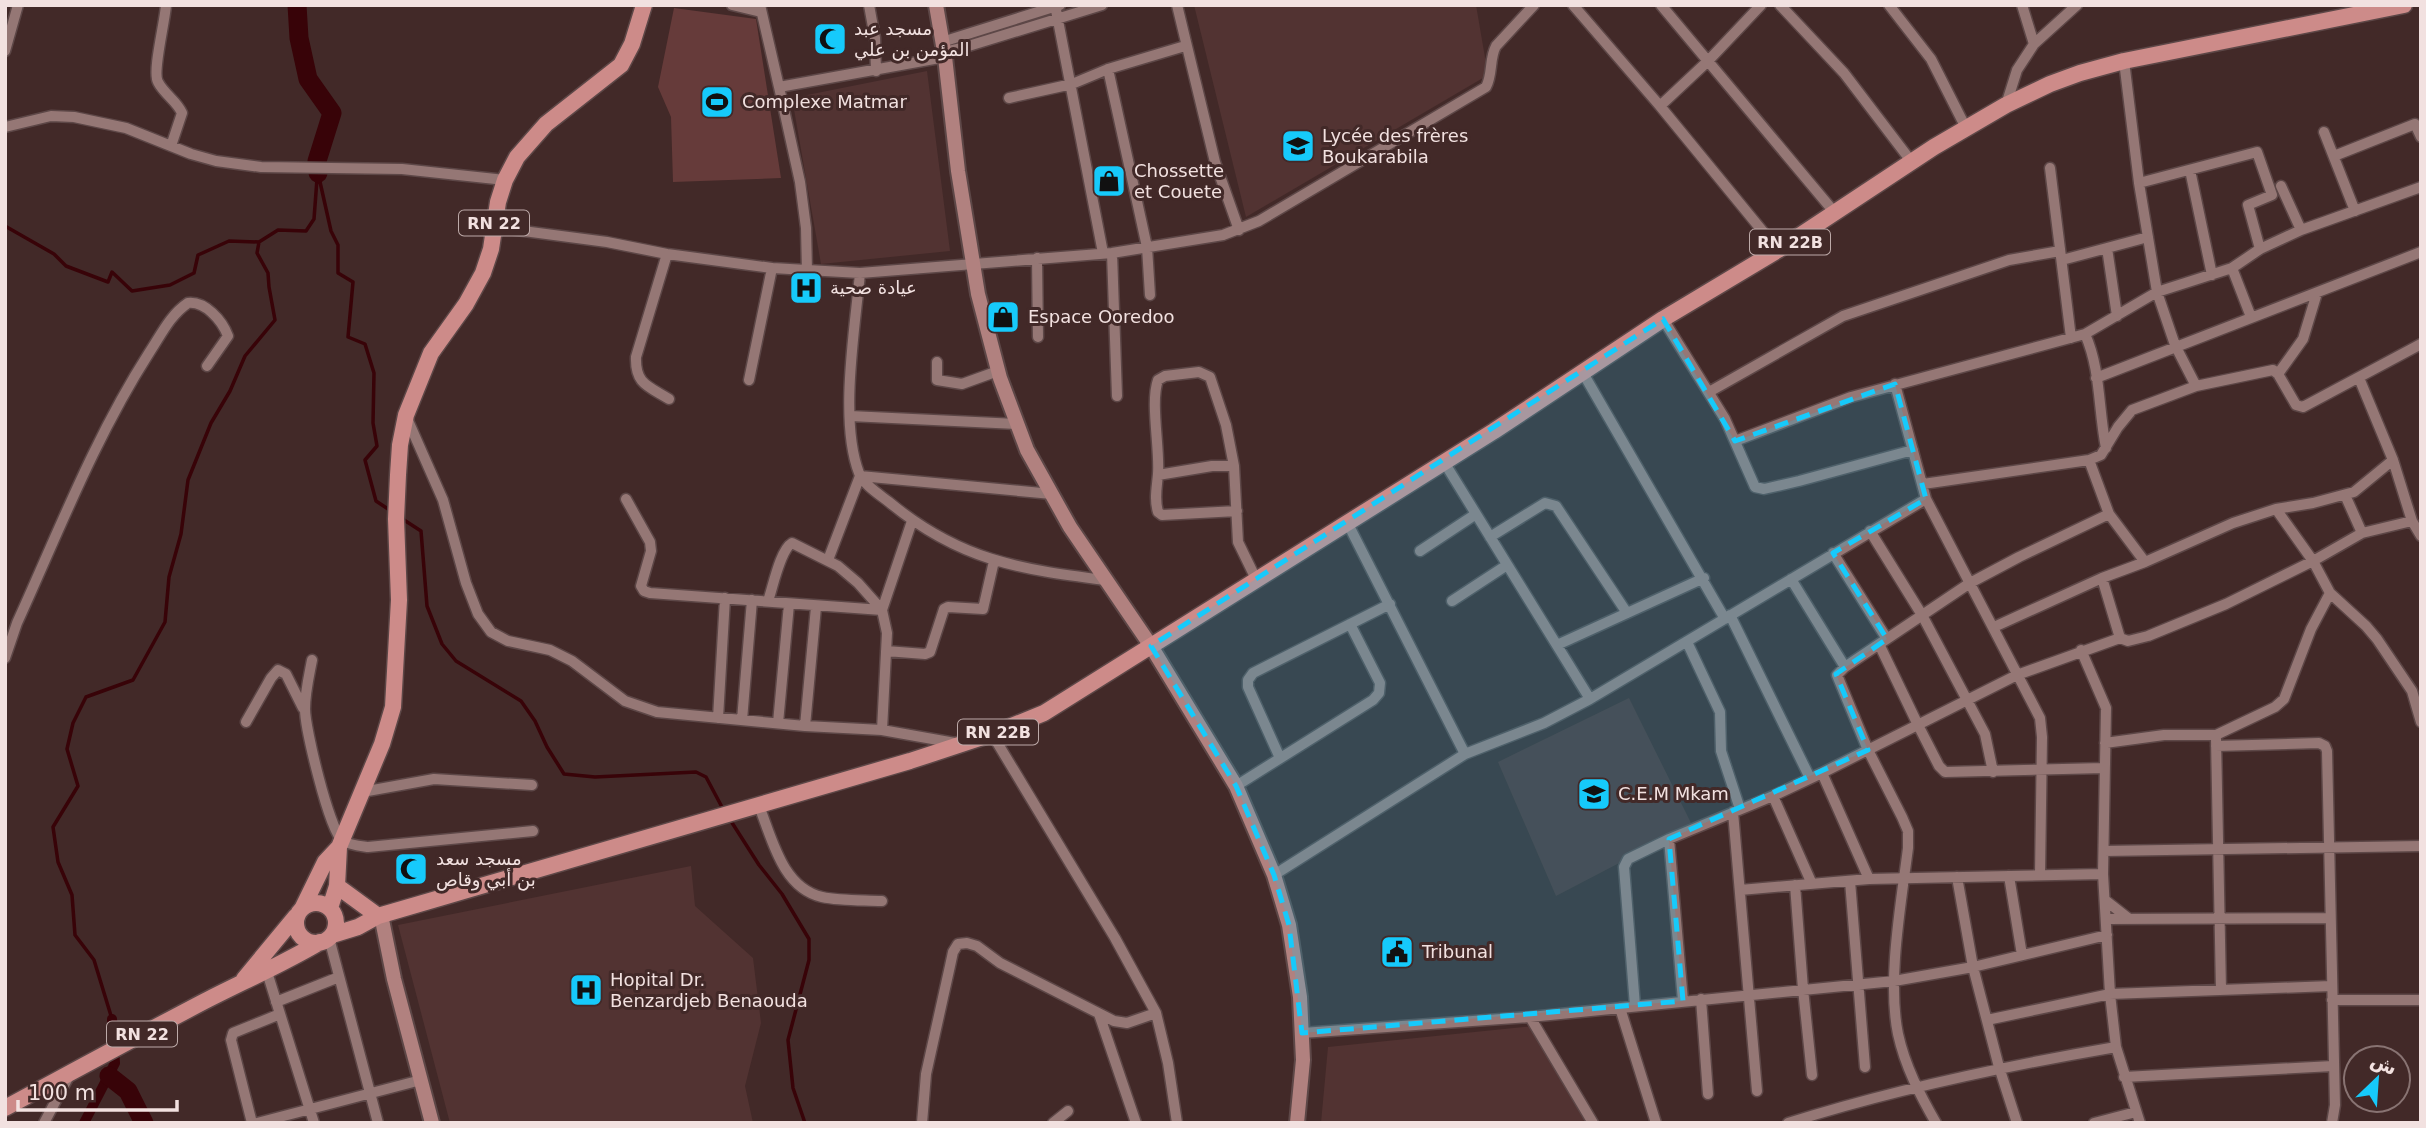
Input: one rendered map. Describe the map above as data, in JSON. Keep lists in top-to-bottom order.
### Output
{
  "streets": {
    "main road": ["RN 22", "RN 22B"]
  },
  "crossings": [
    ["RN 22", "RN 22B"]
  ],
  "places": {
    "mosque": ["مسجد عبد المؤمن بن علي", "مسجد سعد بن أبي وقاص"],
    "sports": ["Complexe Matmar"],
    "school or university": ["Lycée des frères Boukarabila", "C.E.M Mkam"],
    "shop": ["Chossette et Couete", "Espace Ooredoo"],
    "hospital": ["عيادة صحية", "Hopital Dr. Benzardjeb Benaouda"],
    "public building": ["Tribunal"]
  },
  "scale_bar": "100 m",
  "north": "top right"
}
